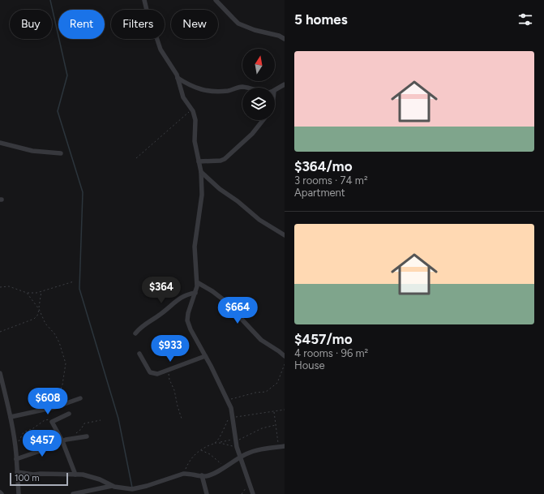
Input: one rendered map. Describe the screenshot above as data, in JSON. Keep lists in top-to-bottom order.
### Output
{
  "scale_bar": "100 m",
  "north": "top",
  "page": {
    "heading": "5 homes",
    "chip": [
      "Buy",
      "Rent",
      "Filters",
      "New"
    ],
    "list": [
      {
        "name": "$364/mo",
        "note": "3 rooms · 74 m² · Apartment"
      },
      {
        "name": "$457/mo",
        "note": "4 rooms · 96 m² · House"
      }
    ],
    "price": [
      "$364",
      "$664",
      "$933",
      "$608",
      "$457"
    ],
    "scale": "100 m"
  }
}
